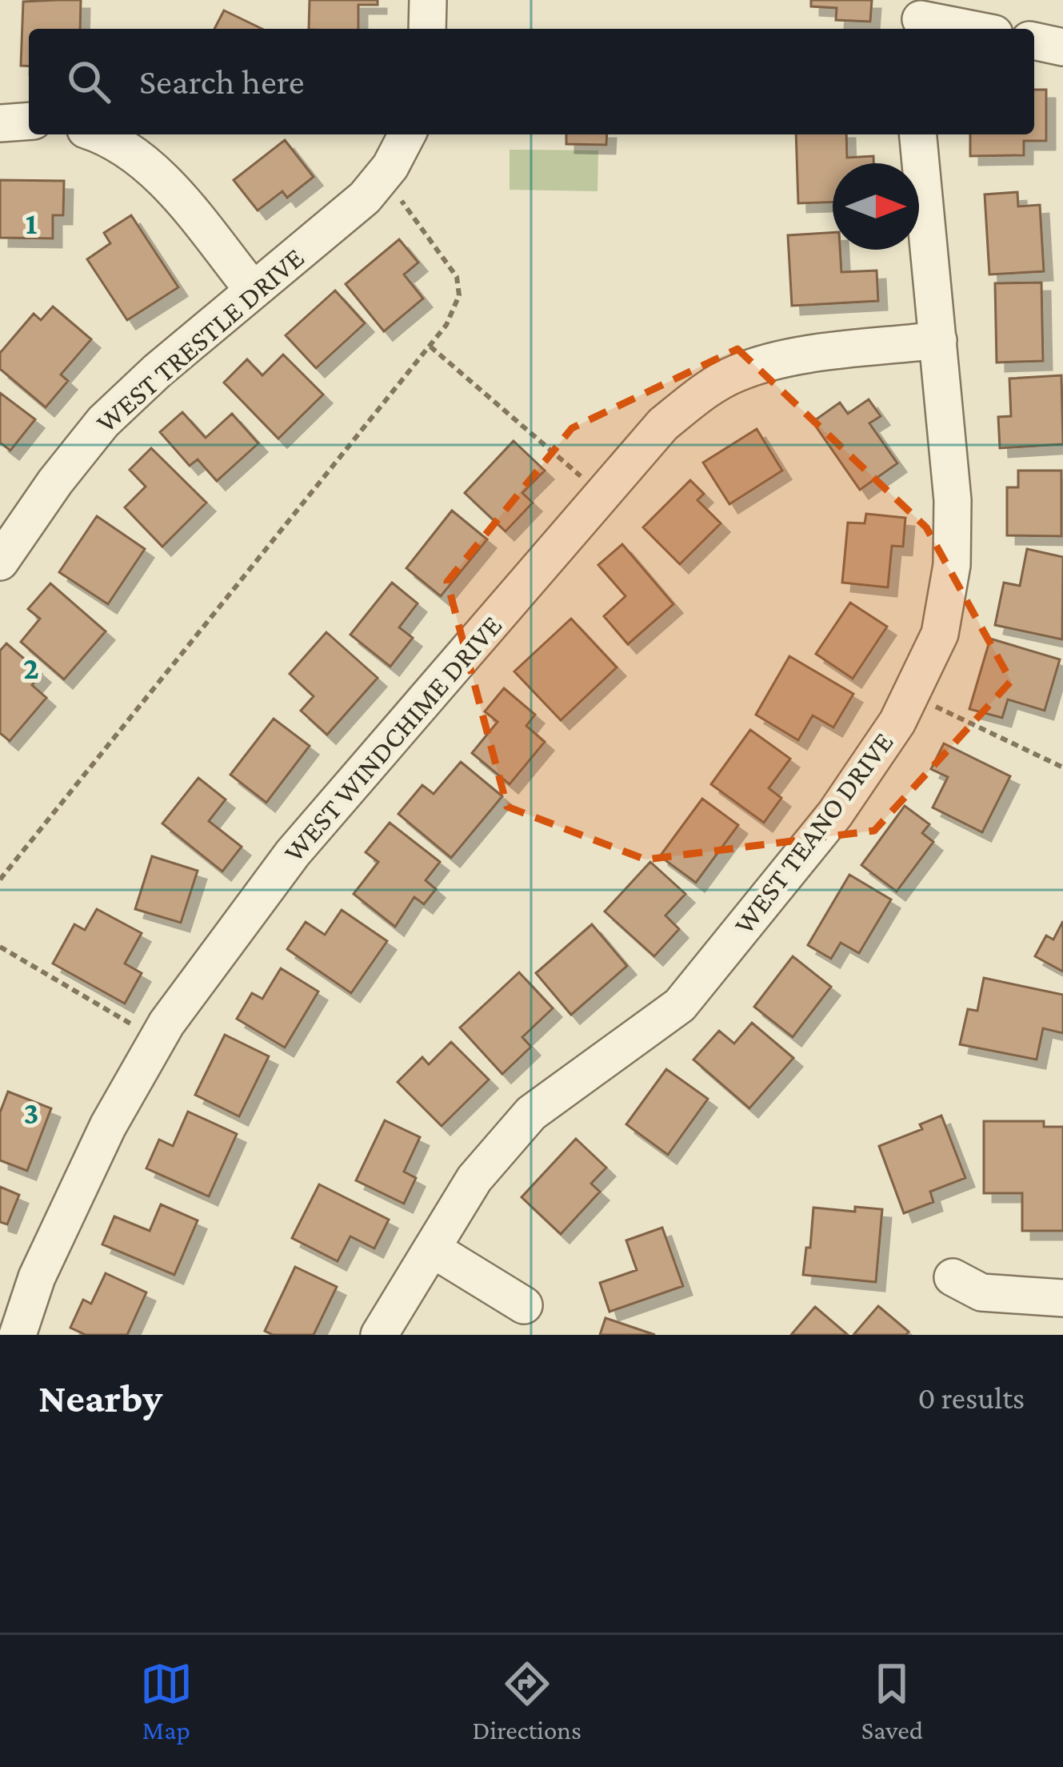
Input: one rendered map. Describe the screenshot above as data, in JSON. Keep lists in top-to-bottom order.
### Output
{
  "streets": {
    "street": ["WEST TRESTLE DRIVE", "WEST WINDCHIME DRIVE", "WEST TEANO DRIVE"]
  },
  "crossings": [
    ["WEST WINDCHIME DRIVE", "WEST TEANO DRIVE"]
  ],
  "north": "right",
  "page": {
    "search": "Search here",
    "heading": ["Nearby", "0 results"],
    "nav": ["Map", "Directions", "Saved"]
  },
  "grid": {
    "rows": ["1", "2", "3"]
  }
}
